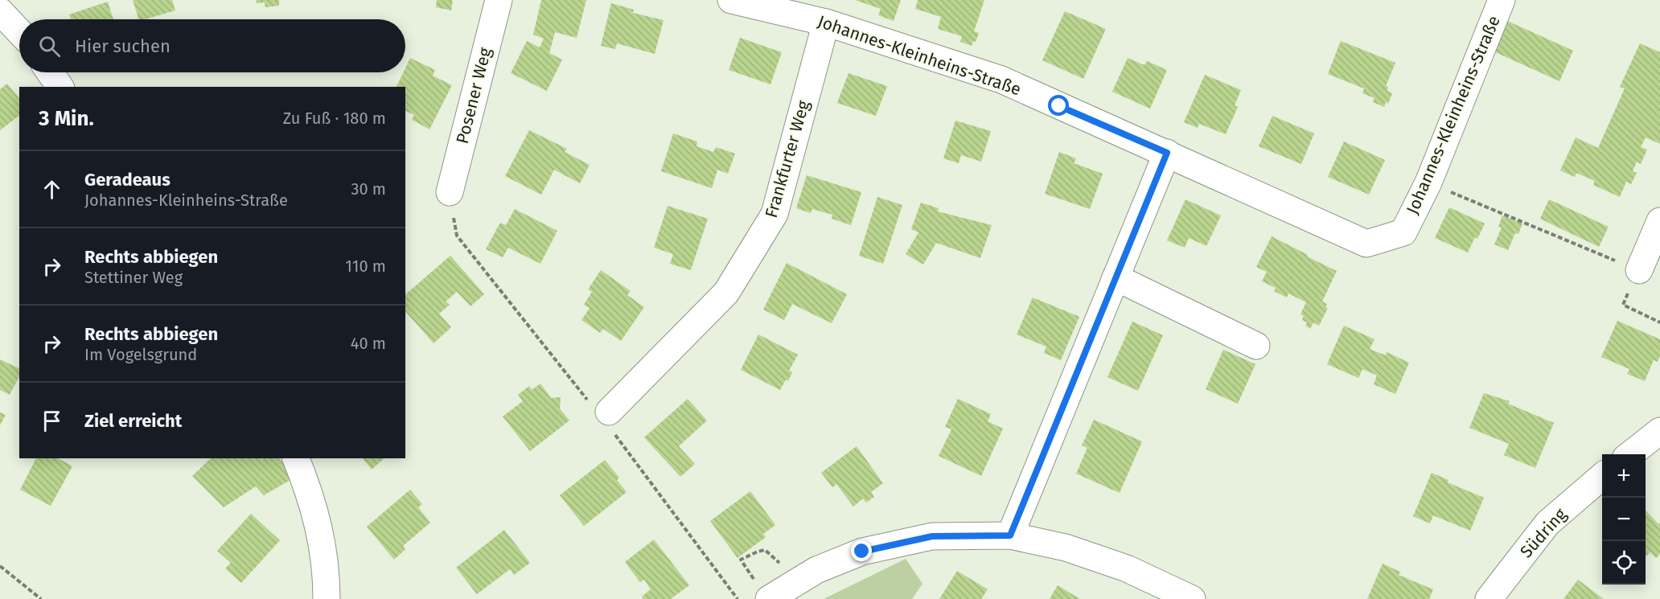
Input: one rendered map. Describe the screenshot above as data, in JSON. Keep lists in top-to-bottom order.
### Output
{
  "streets": {
    "street": [
      "Johannes-Kleinheins-Straße",
      "Posener Weg",
      "Frankfurter Weg",
      "Südring"
    ]
  },
  "crossings": [
    ["Johannes-Kleinheins-Straße", "Frankfurter Weg"]
  ],
  "page": {
    "search": "Hier suchen",
    "heading": ["3 Min.", "Zu Fuß · 180 m"],
    "list": [
      ["Geradeaus", "Johannes-Kleinheins-Straße", "30 m"],
      ["Rechts abbiegen", "Stettiner Weg", "110 m"],
      ["Rechts abbiegen", "Im Vogelsgrund", "40 m"],
      "Ziel erreicht"
    ],
    "map_buttons": ["+", "−"]
  }
}
